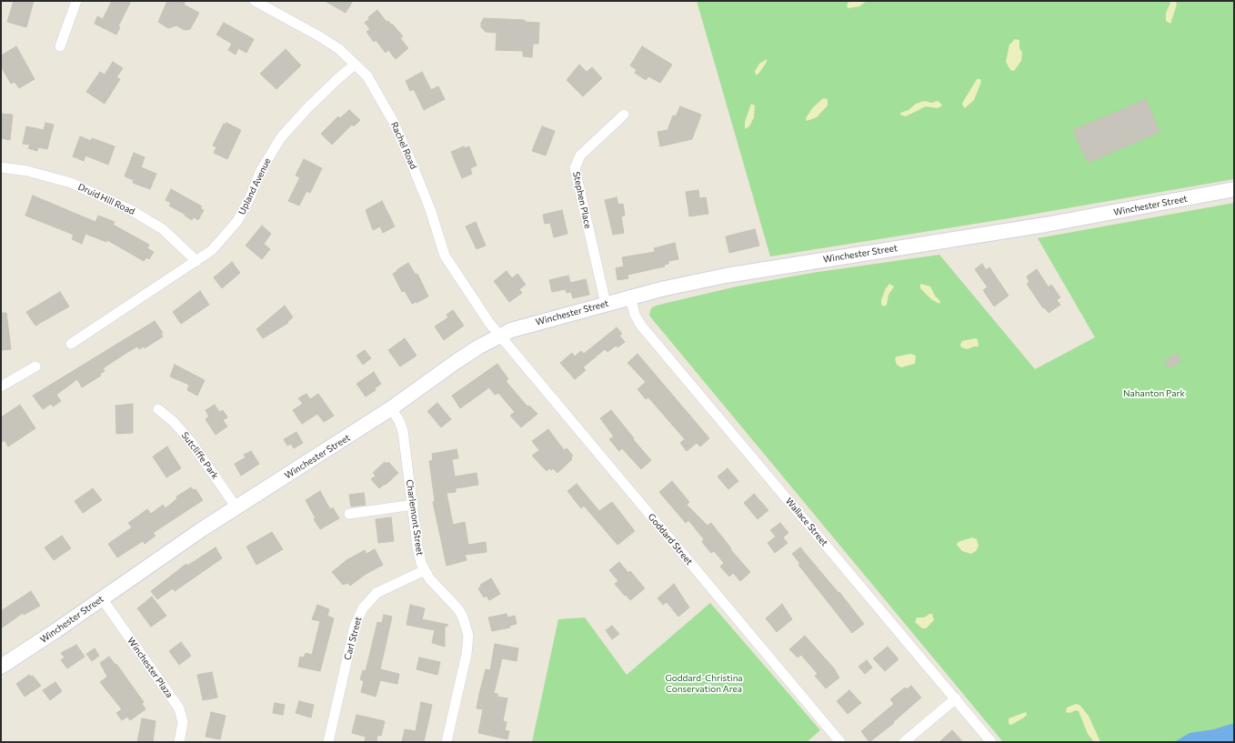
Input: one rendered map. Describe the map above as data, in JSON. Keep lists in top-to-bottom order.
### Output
{
  "streets": {
    "street": [
      "Rachel Road",
      "Upland Avenue",
      "Druid Hill Road",
      "Stephen Place",
      "Winchester Street",
      "Sutcliffe Park",
      "Charlemont Street",
      "Wallace Street",
      "Goddard Street",
      "Carl Street",
      "Winchester Plaza"
    ]
  },
  "crossings": [
    ["Rachel Road", "Upland Avenue"],
    ["Rachel Road", "Winchester Street"],
    ["Rachel Road", "Goddard Street"],
    ["Upland Avenue", "Druid Hill Road"],
    ["Stephen Place", "Winchester Street"],
    ["Winchester Street", "Sutcliffe Park"],
    ["Winchester Street", "Charlemont Street"],
    ["Winchester Street", "Wallace Street"],
    ["Winchester Street", "Goddard Street"],
    ["Winchester Street", "Winchester Plaza"],
    ["Charlemont Street", "Carl Street"]
  ],
  "parks": ["Nahanton Park", "Goddard-Christina Conservation Area"]
}
